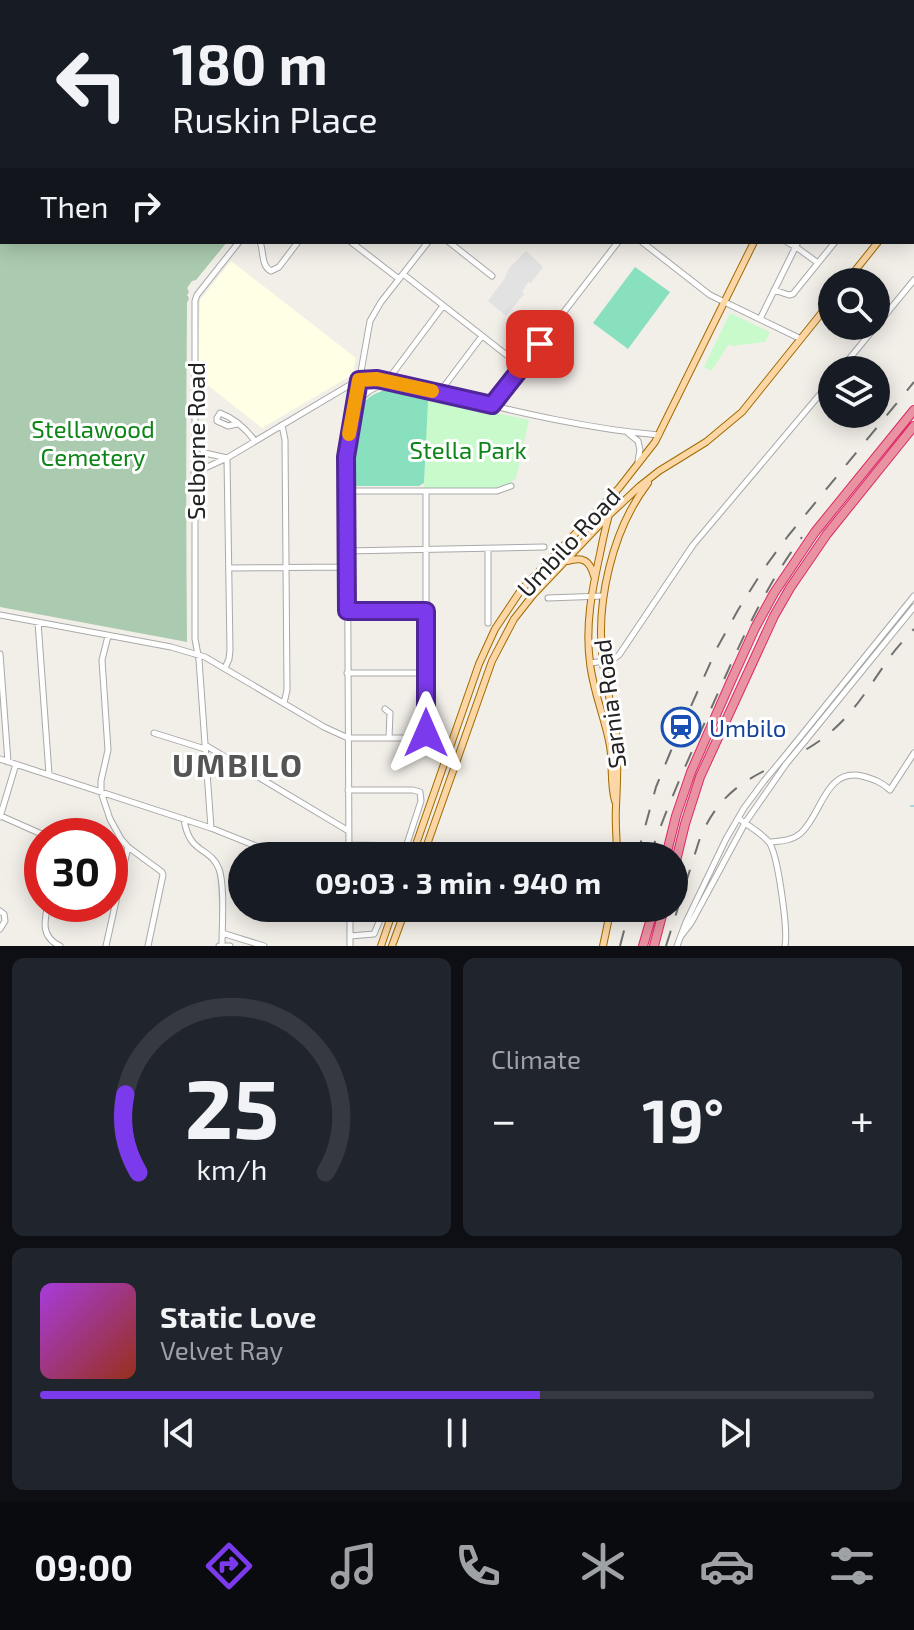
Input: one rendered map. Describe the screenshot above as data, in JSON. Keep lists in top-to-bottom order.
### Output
{
  "streets": {
    "main road": ["Umbilo Road", "Sarnia Road"],
    "street": ["Selborne Road"]
  },
  "crossings": [
    ["Umbilo Road", "Sarnia Road"]
  ],
  "districts": ["UMBILO"],
  "parks": ["Stellawood Cemetery", "Stella Park"],
  "places": {
    "station": ["Umbilo"]
  },
  "page": {
    "turn": ["180 m", "Ruskin Place"],
    "then": "Then",
    "limit": "30",
    "trip": "09:03 · 3 min · 940 m",
    "tile": "Climate",
    "heat": ["−", "19°", "+"],
    "song": ["Static Love", "Velvet Ray"],
    "tabs": "09:00",
    "gauge": ["25", "km/h"]
  }
}
